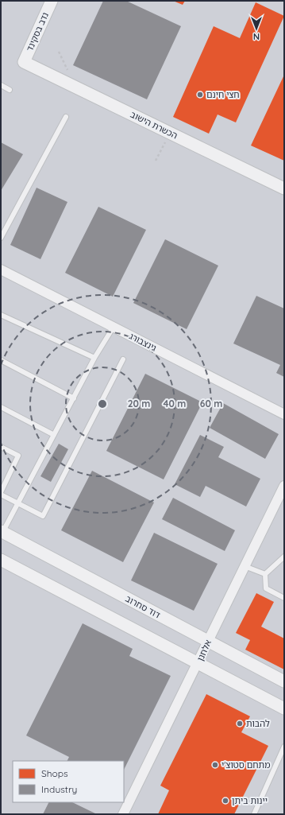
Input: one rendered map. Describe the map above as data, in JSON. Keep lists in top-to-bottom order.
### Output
{
  "streets": {
    "street": [
      "נדב בסקינד",
      "הכשרת הישוב",
      "גינצבורג",
      "דוד סחרוב",
      "אלחנן"
    ]
  },
  "crossings": [
    ["נדב בסקינד", "הכשרת הישוב"],
    ["דוד סחרוב", "אלחנן"]
  ],
  "places": [
    "חצי חינם",
    "להבות",
    "מתחם סטוצ'י",
    "יינות ביתן"
  ],
  "legend": ["Shops", "Industry"],
  "north": "bottom",
  "rings": ["20 m", "40 m", "60 m"]
}
